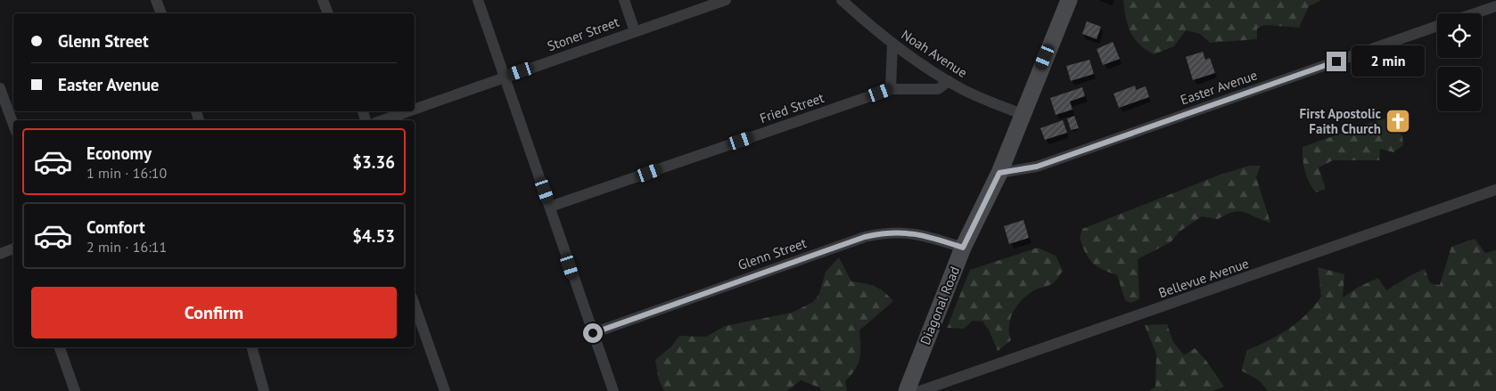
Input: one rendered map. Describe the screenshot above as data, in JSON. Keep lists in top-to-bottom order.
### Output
{
  "streets": {
    "street": [
      "Stoner Street",
      "Noah Avenue",
      "Easter Avenue",
      "Fried Street",
      "Glenn Street",
      "Bellevue Avenue",
      "Diagonal Road"
    ]
  },
  "crossings": [
    ["Noah Avenue", "Fried Street"],
    ["Noah Avenue", "Diagonal Road"],
    ["Easter Avenue", "Diagonal Road"],
    ["Glenn Street", "Diagonal Road"]
  ],
  "places": {
    "church": ["First Apostolic Faith Church"]
  },
  "page": {
    "banner": ["Glenn Street", "Easter Avenue"],
    "bubble": "2 min",
    "list": [
      {
        "name": "Economy",
        "note": "1 min · 16:10",
        "value": "$3.36"
      },
      {
        "name": "Comfort",
        "note": "2 min · 16:11",
        "value": "$4.53"
      }
    ],
    "buttons": "Confirm"
  }
}
